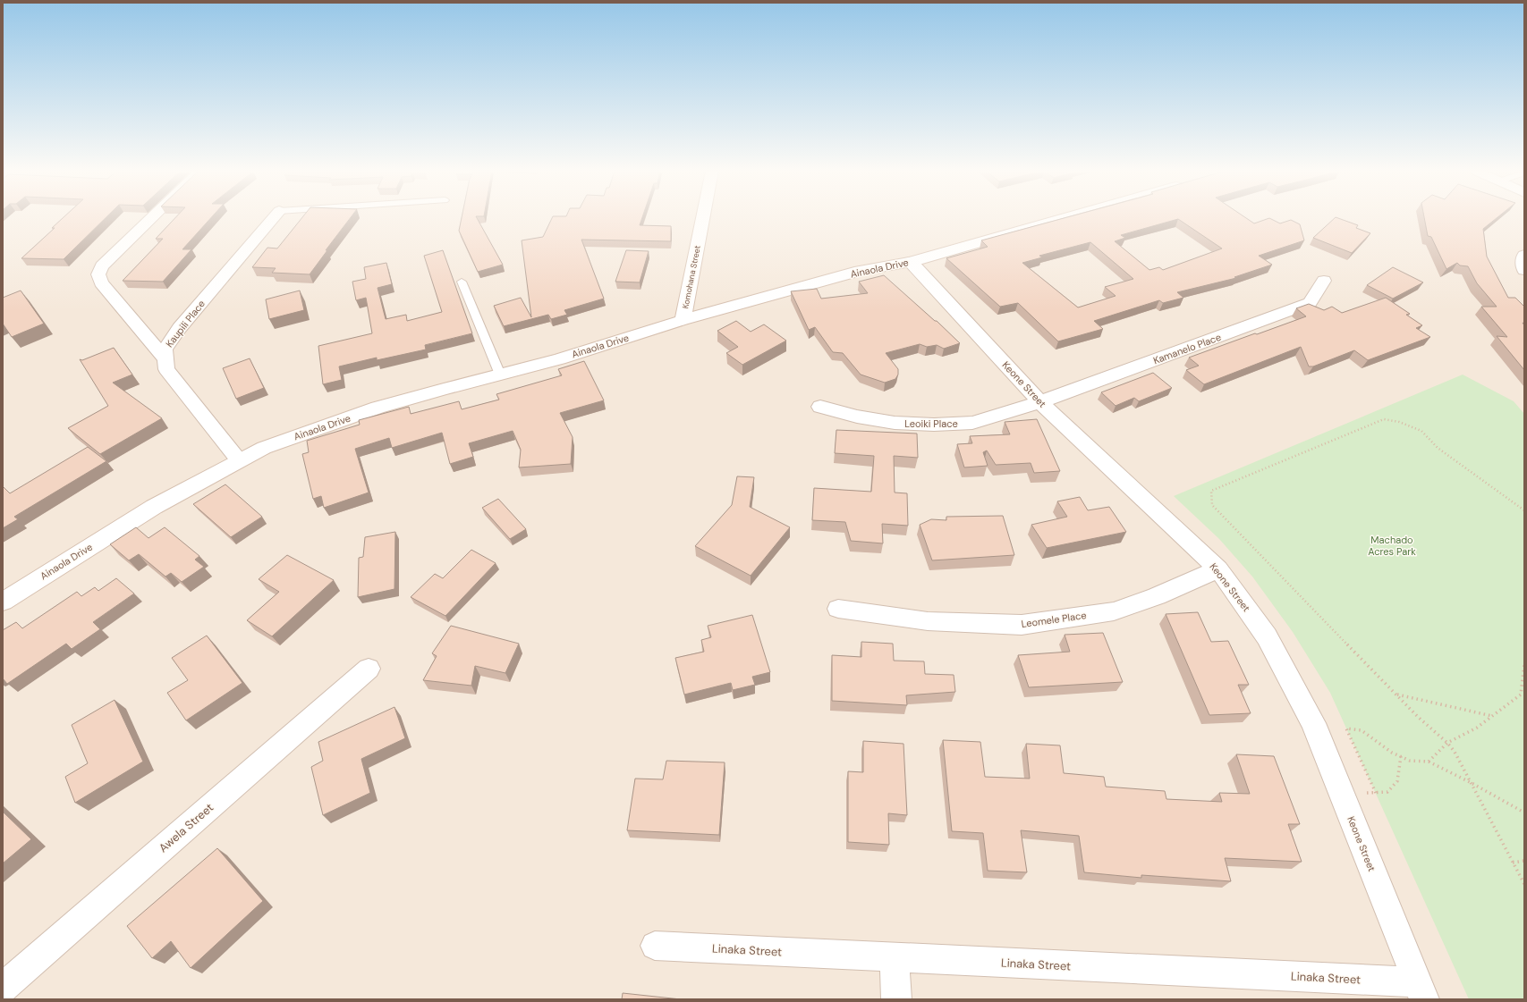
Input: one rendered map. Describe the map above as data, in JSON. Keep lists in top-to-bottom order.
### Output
{
  "streets": {
    "street": [
      "Ainaola Drive",
      "Komohana Street",
      "Kaupili Place",
      "Kamanelo Place",
      "Keone Street",
      "Leoiki Place",
      "Leomele Place",
      "Awela Street",
      "Linaka Street"
    ]
  },
  "crossings": [
    ["Ainaola Drive", "Komohana Street"],
    ["Ainaola Drive", "Kaupili Place"],
    ["Ainaola Drive", "Keone Street"],
    ["Kamanelo Place", "Keone Street"],
    ["Kamanelo Place", "Leoiki Place"],
    ["Keone Street", "Leoiki Place"],
    ["Keone Street", "Leomele Place"],
    ["Keone Street", "Linaka Street"]
  ],
  "parks": ["Machado Acres Park"]
}
